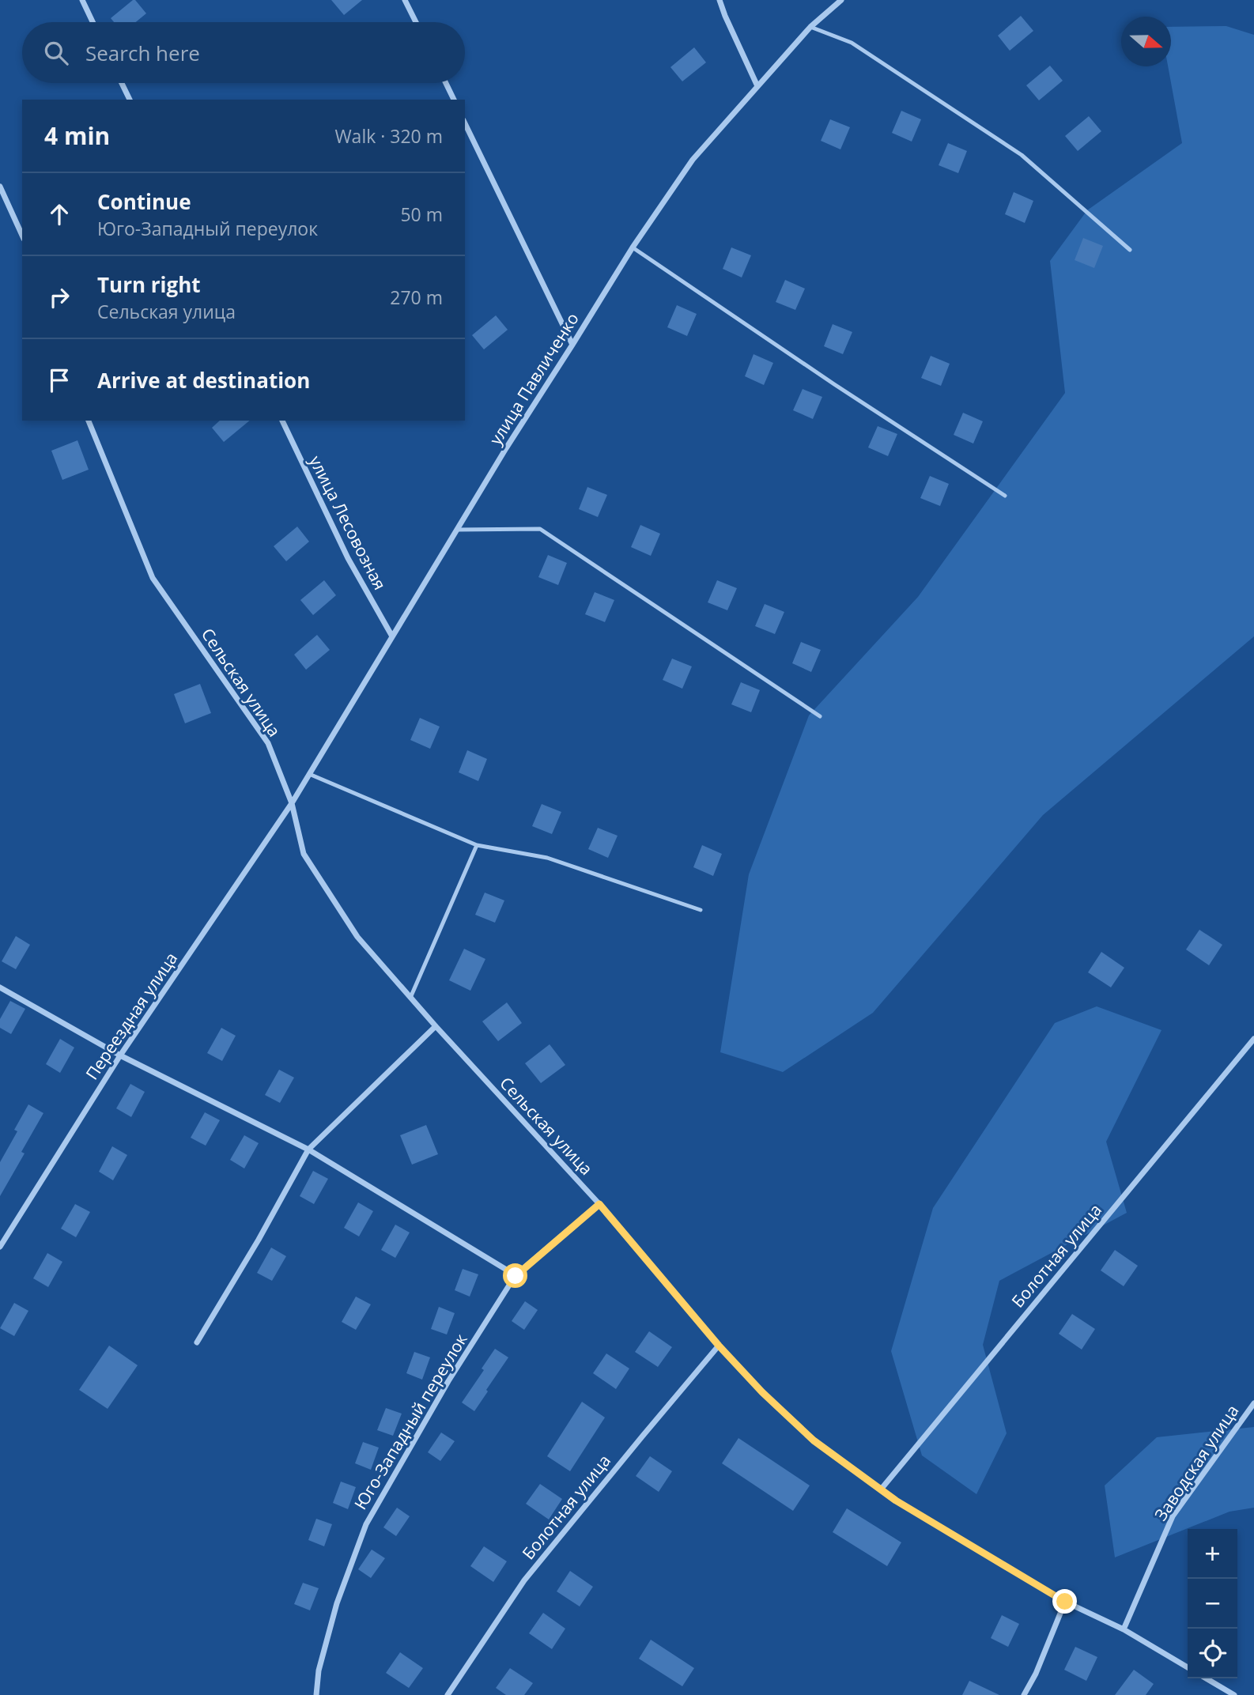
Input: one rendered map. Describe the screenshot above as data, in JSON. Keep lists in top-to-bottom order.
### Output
{
  "streets": {
    "street": [
      "улица Павличенко",
      "улица Лесовозная",
      "Сельская улица",
      "Переездная улица",
      "Болотная улица",
      "Юго-Западный переулок",
      "Заводская улица"
    ]
  },
  "crossings": [
    ["улица Павличенко", "улица Лесовозная"],
    ["улица Павличенко", "Сельская улица"],
    ["улица Павличенко", "Переездная улица"],
    ["Сельская улица", "Переездная улица"],
    ["Сельская улица", "Болотная улица"],
    ["Сельская улица", "Юго-Западный переулок"],
    ["Сельская улица", "Заводская улица"]
  ],
  "north": "right",
  "page": {
    "search": "Search here",
    "heading": ["4 min", "Walk · 320 m"],
    "list": [
      ["Continue", "Юго-Западный переулок", "50 m"],
      ["Turn right", "Сельская улица", "270 m"],
      "Arrive at destination"
    ],
    "map_buttons": ["+", "−"]
  }
}
